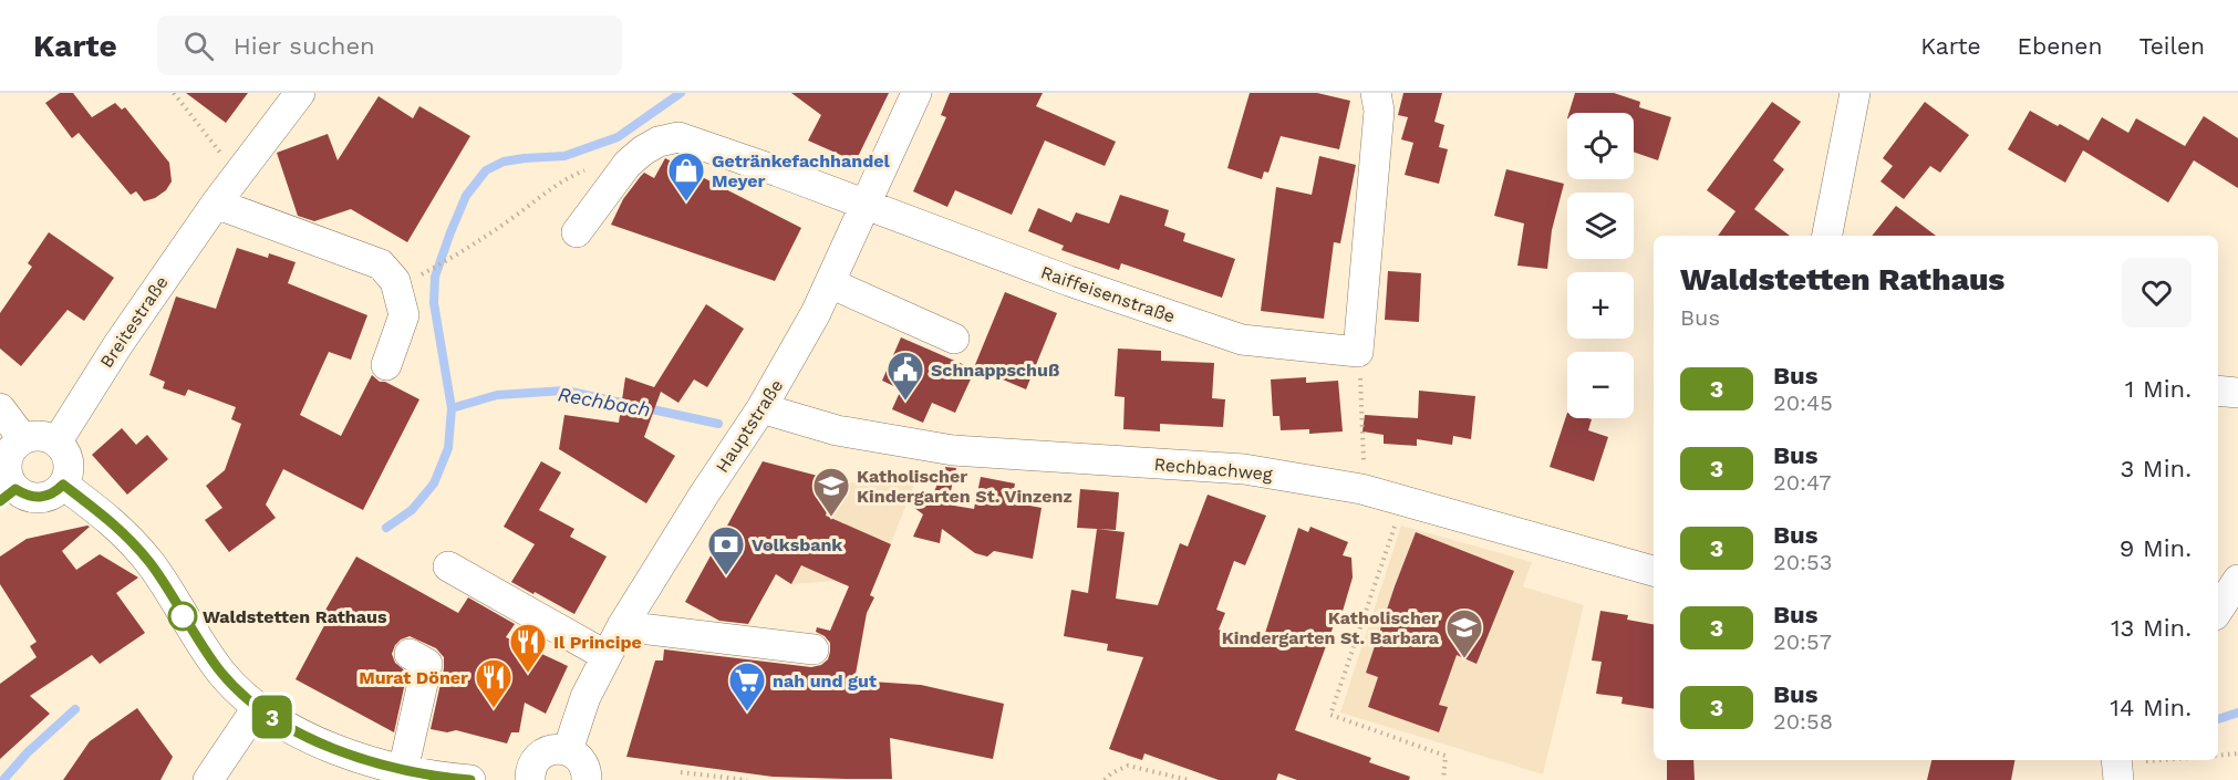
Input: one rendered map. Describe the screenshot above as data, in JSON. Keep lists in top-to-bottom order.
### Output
{
  "streets": {
    "street": [
      "Raiffeisenstraße",
      "Breitestraße",
      "Hauptstraße",
      "Rechbachweg"
    ]
  },
  "crossings": [
    ["Raiffeisenstraße", "Hauptstraße"],
    ["Hauptstraße", "Rechbachweg"]
  ],
  "water": ["Rechbach"],
  "places": {
    "shop": ["Getränkefachhandel Meyer"],
    "public building": ["Schnappschuß"],
    "school or university": ["Katholischer Kindergarten St. Vinzenz", "Katholischer Kindergarten St. Barbara"],
    "bank": ["Volksbank"],
    "other": ["Waldstetten Rathaus"],
    "restaurant": ["Il Principe", "Murat Döner"],
    "supermarket": ["nah und gut"]
  },
  "lines": ["bus line 3"],
  "page": {
    "header": "Karte",
    "search": "Hier suchen",
    "nav": ["Karte", "Ebenen", "Teilen"],
    "on_map": "3",
    "map_buttons": ["+", "−"],
    "heading": ["Waldstetten Rathaus", "Bus"],
    "list": [
      {
        "mark": "3",
        "name": "Bus",
        "note": "20:45",
        "value": "1 Min."
      },
      {
        "mark": "3",
        "name": "Bus",
        "note": "20:47",
        "value": "3 Min."
      },
      {
        "mark": "3",
        "name": "Bus",
        "note": "20:53",
        "value": "9 Min."
      },
      {
        "mark": "3",
        "name": "Bus",
        "note": "20:57",
        "value": "13 Min."
      },
      {
        "mark": "3",
        "name": "Bus",
        "note": "20:58",
        "value": "14 Min."
      }
    ]
  }
}
